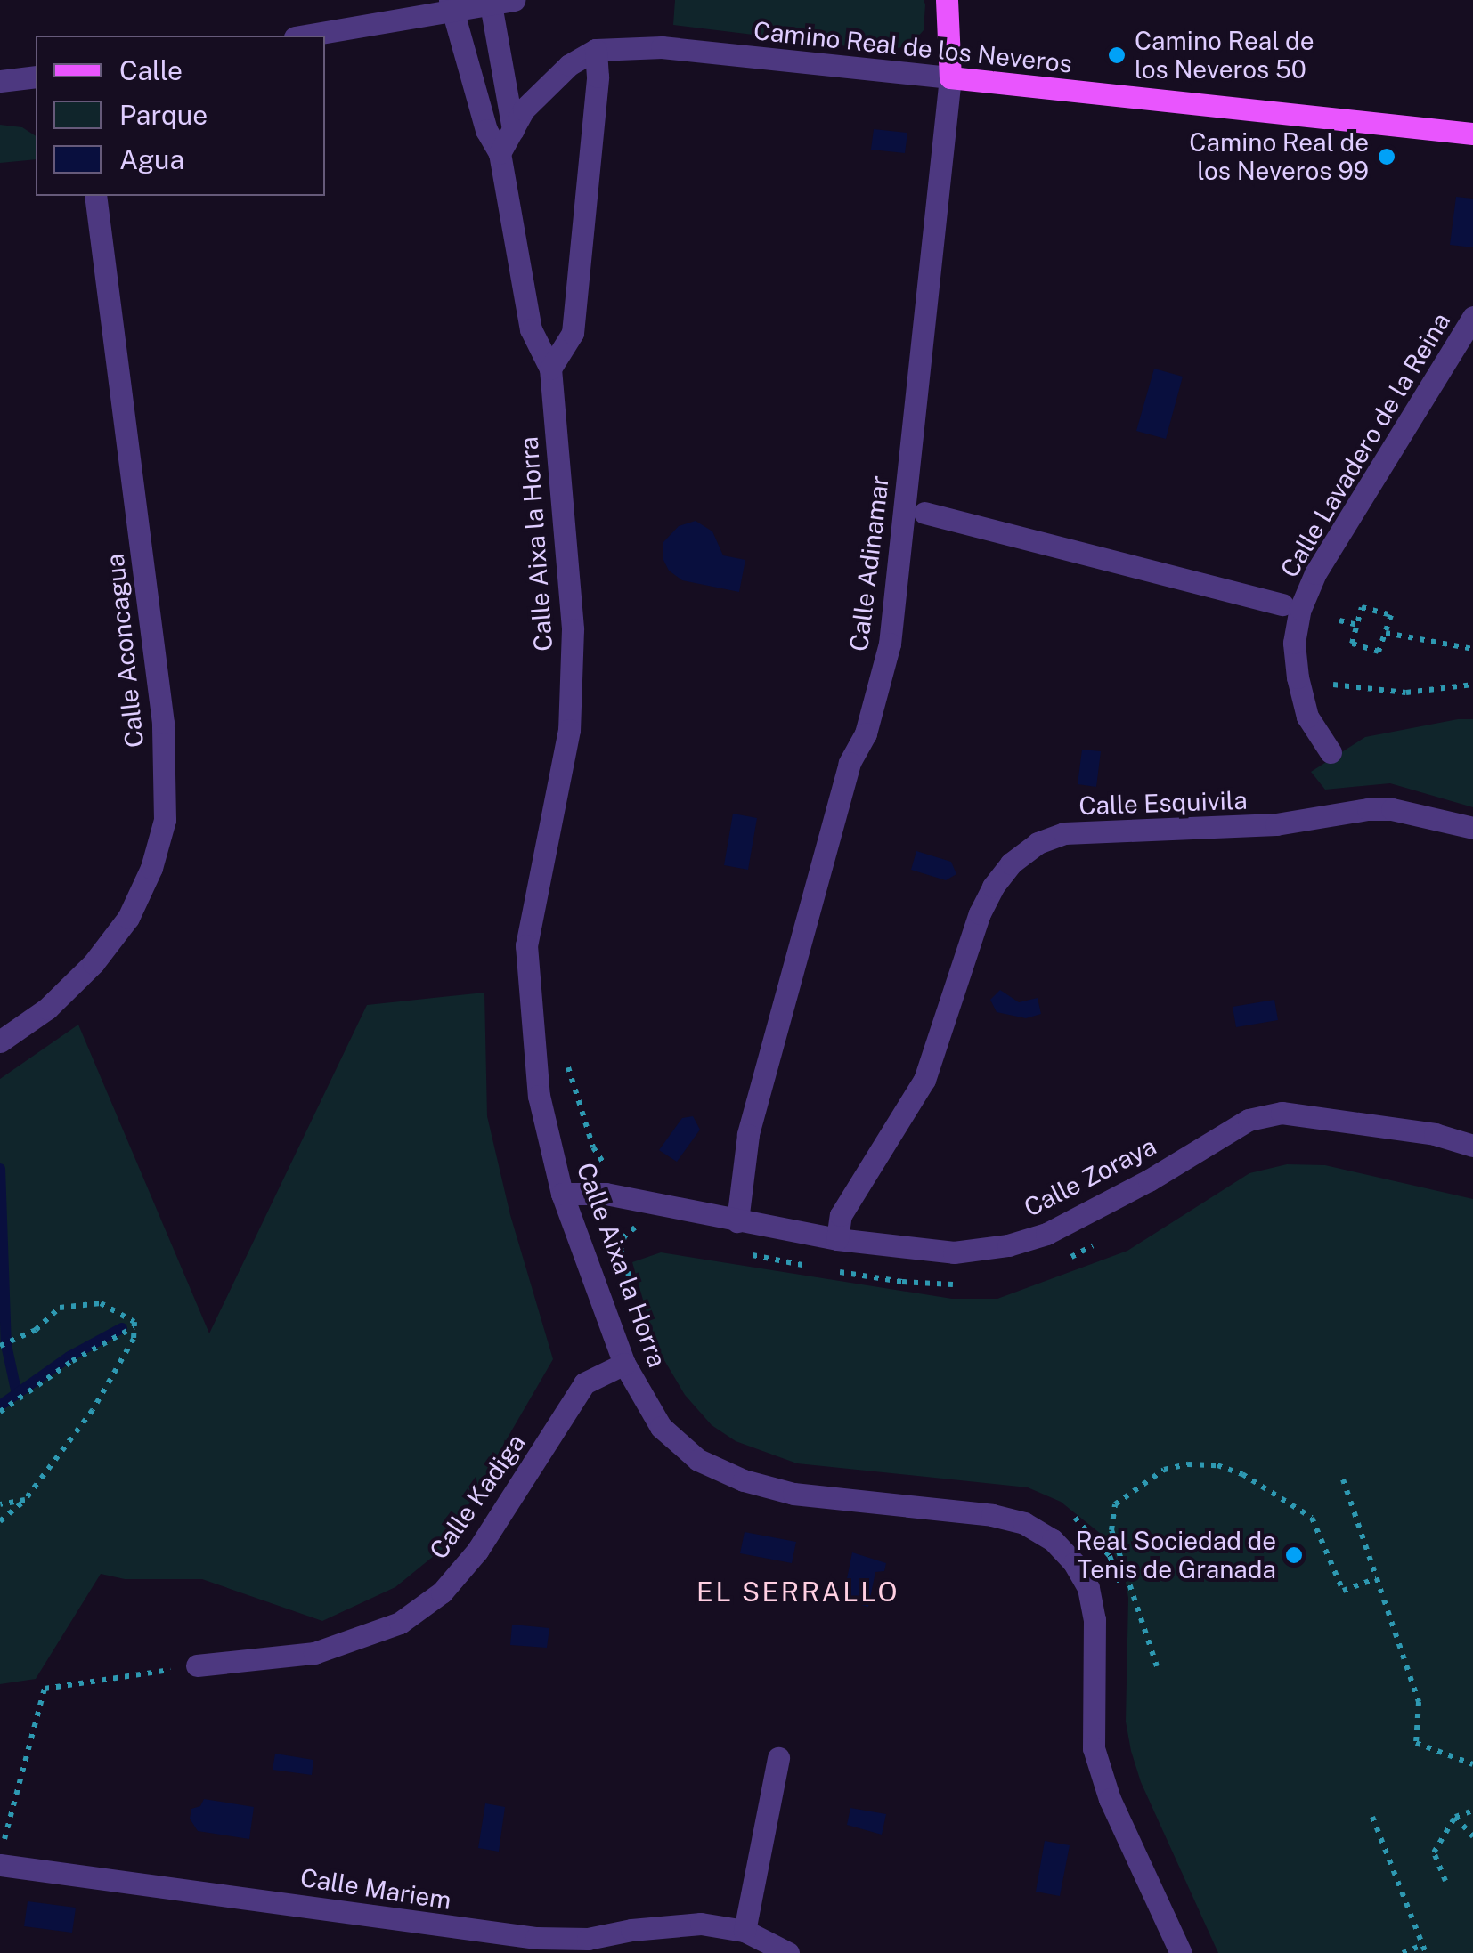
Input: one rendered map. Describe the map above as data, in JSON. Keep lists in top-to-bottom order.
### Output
{
  "streets": {
    "main road": ["Camino Real de los Neveros", "Calle Adinamar"],
    "street": [
      "Calle Lavadero de la Reina",
      "Calle Aixa la Horra",
      "Calle Aconcagua",
      "Calle Esquivila",
      "Calle Zoraya",
      "Calle Kadiga",
      "Calle Mariem"
    ]
  },
  "crossings": [
    ["Camino Real de los Neveros", "Calle Adinamar"],
    ["Calle Aixa la Horra", "Calle Zoraya"],
    ["Calle Aixa la Horra", "Calle Kadiga"],
    ["Calle Adinamar", "Calle Zoraya"],
    ["Calle Esquivila", "Calle Zoraya"]
  ],
  "districts": ["EL SERRALLO"],
  "places": ["Camino Real de los Neveros 50", "Camino Real de los Neveros 99", "Real Sociedad de Tenis de Granada"],
  "legend": ["Calle", "Parque", "Agua"]
}
